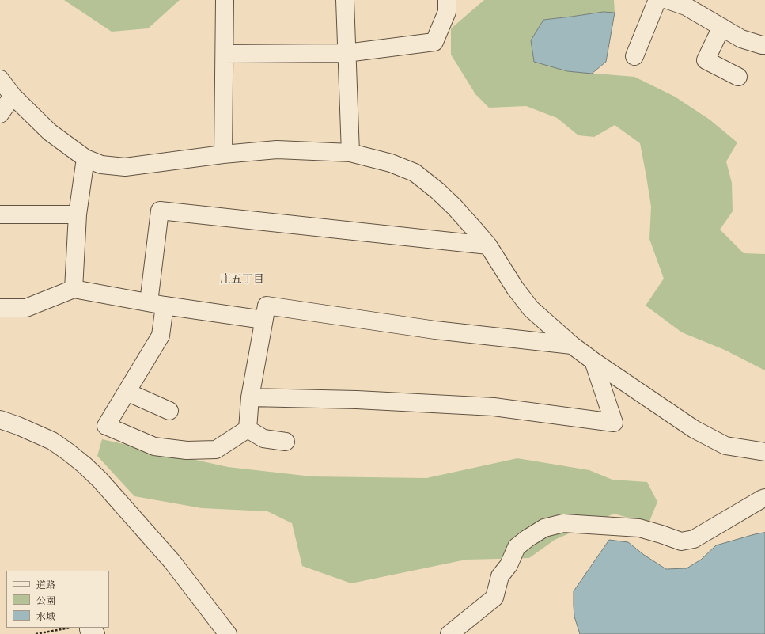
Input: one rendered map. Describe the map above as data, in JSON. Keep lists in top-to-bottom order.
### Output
{
  "districts": ["庄五丁目"],
  "legend": ["道路", "公園", "水域"]
}
